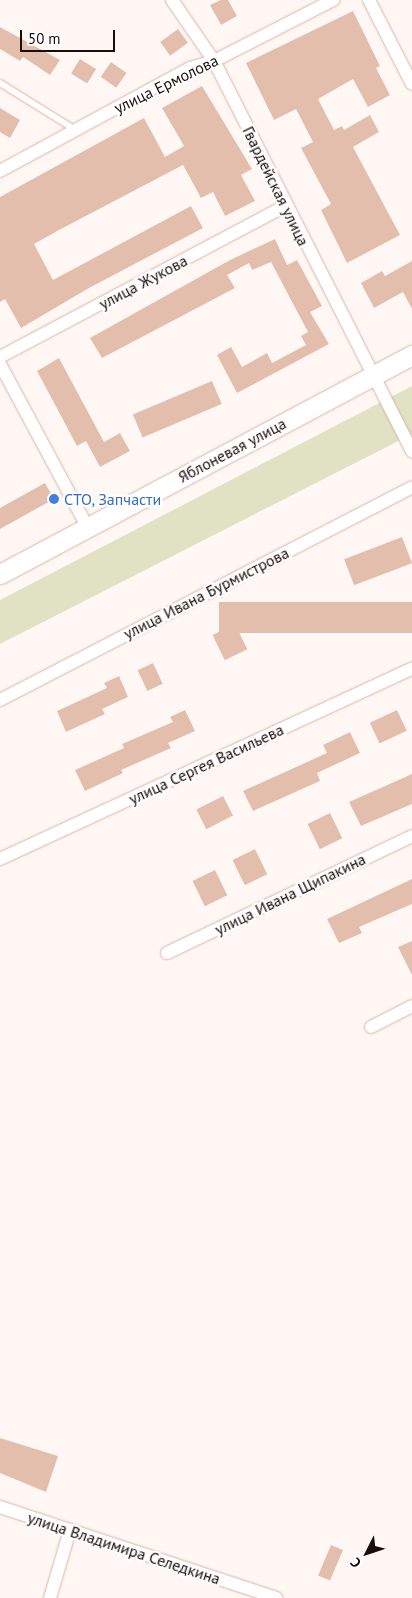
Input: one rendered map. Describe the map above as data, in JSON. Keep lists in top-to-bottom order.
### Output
{
  "streets": {
    "street": [
      "улица Ермолова",
      "Гвардейская улица",
      "улица Жукова",
      "Яблоневая улица",
      "улица Ивана Бурмистрова",
      "улица Сергея Васильева",
      "улица Ивана Щипакина",
      "улица Владимира Селедкина"
    ]
  },
  "crossings": [
    ["улица Ермолова", "Гвардейская улица"],
    ["Гвардейская улица", "улица Жукова"],
    ["Гвардейская улица", "Яблоневая улица"]
  ],
  "places": ["СТО, Запчасти"],
  "scale_bar": "50 m",
  "north": "bottom left"
}
